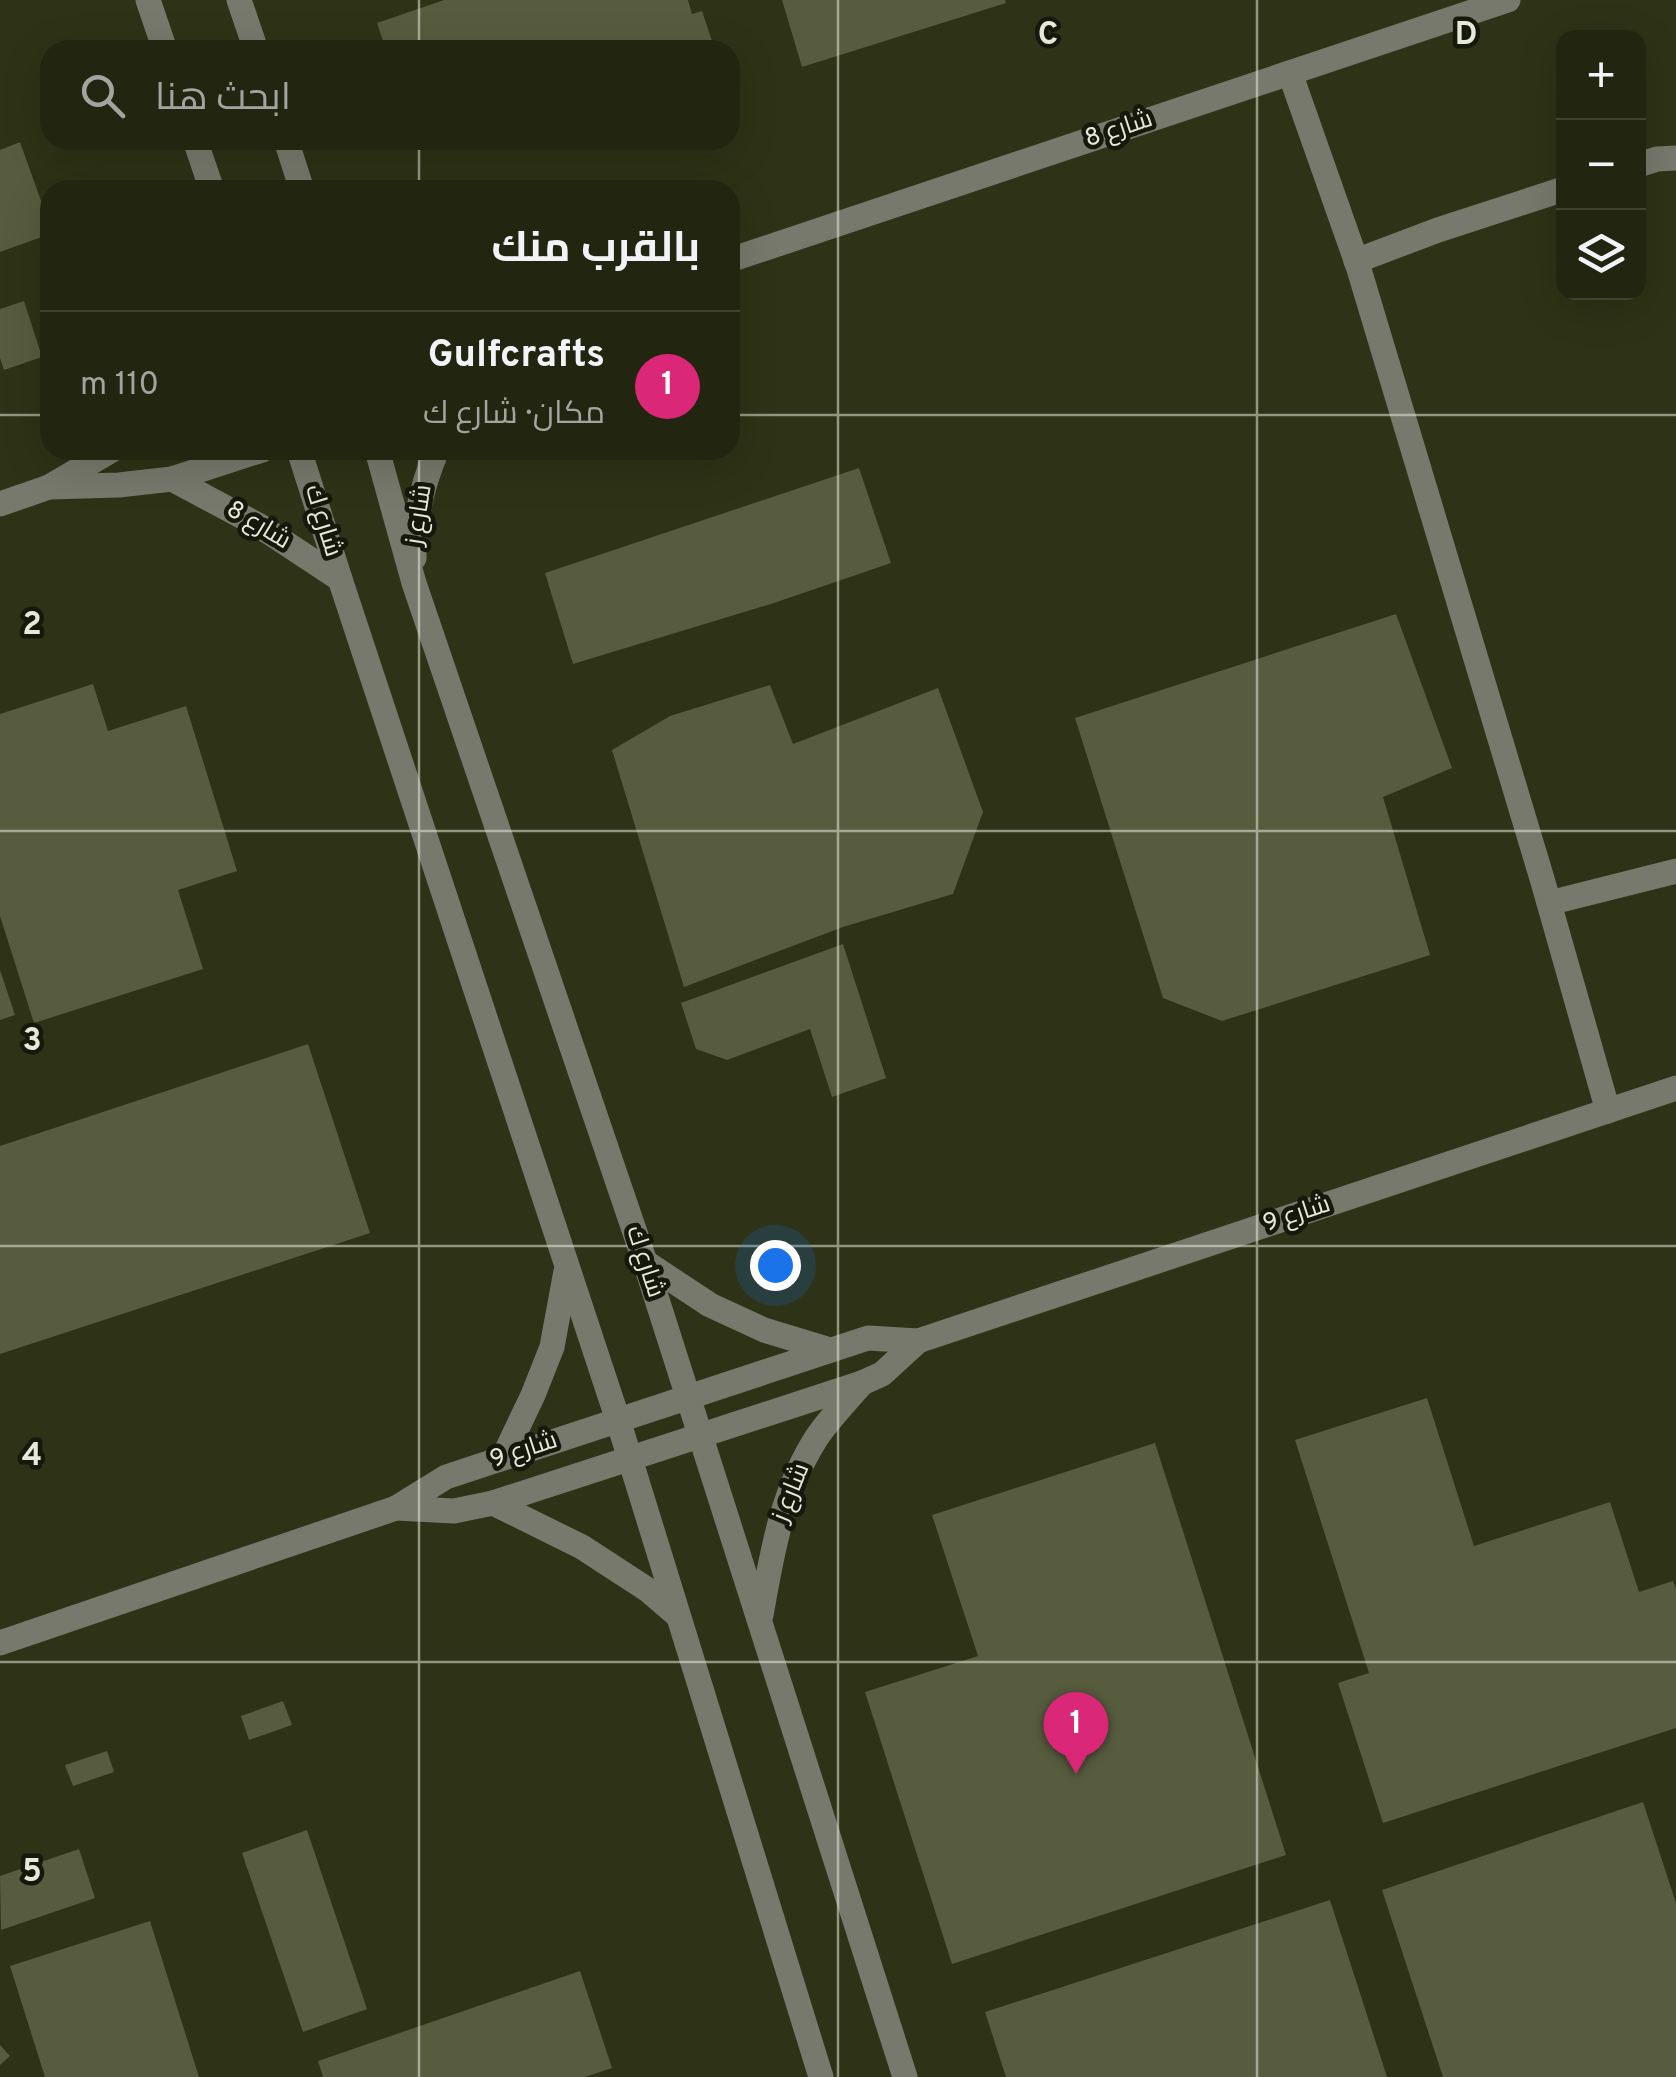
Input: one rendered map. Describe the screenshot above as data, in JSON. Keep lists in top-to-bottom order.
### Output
{
  "streets": {
    "street": [
      "شارع 8",
      "شارع ز",
      "شارع ك",
      "شارع 9"
    ]
  },
  "crossings": [
    ["شارع 8", "شارع ك"],
    ["شارع ز", "شارع ك"],
    ["شارع ز", "شارع 9"],
    ["شارع ك", "شارع 9"]
  ],
  "page": {
    "map_buttons": ["+", "−"],
    "search": "ابحث هنا",
    "heading": "بالقرب منك",
    "list": [
      {
        "mark": "1",
        "name": "Gulfcrafts",
        "note": "مكان · شارع ك",
        "value": "110 m"
      }
    ],
    "pins": "1"
  },
  "grid": {
    "columns": ["C", "D"],
    "rows": [
      "2",
      "3",
      "4",
      "5"
    ]
  }
}
